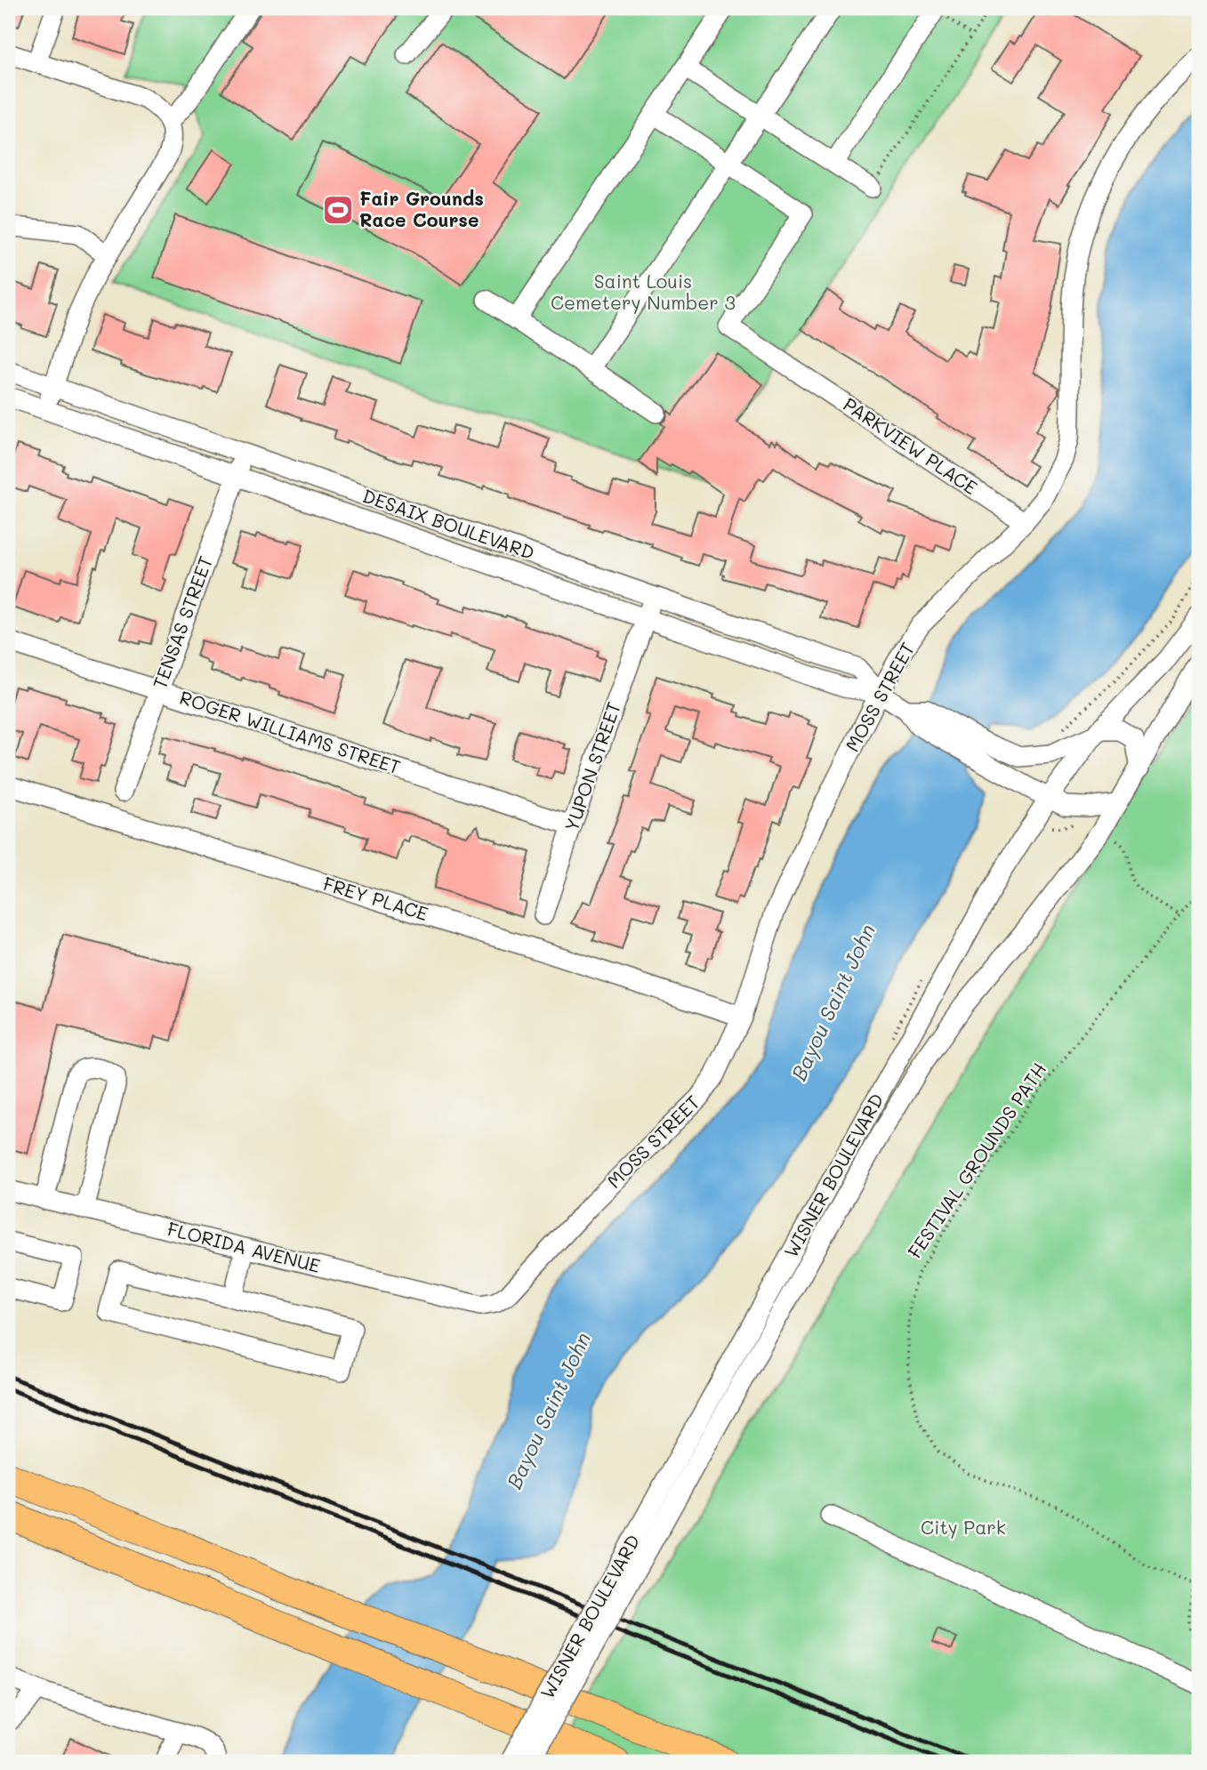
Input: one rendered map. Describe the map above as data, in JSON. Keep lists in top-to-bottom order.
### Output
{
  "streets": {
    "street": [
      "PARKVIEW PLACE",
      "DESAIX BOULEVARD",
      "TENSAS STREET",
      "MOSS STREET",
      "ROGER WILLIAMS STREET",
      "YUPON STREET",
      "FREY PLACE",
      "WISNER BOULEVARD",
      "FLORIDA AVENUE"
    ],
    "path": ["FESTIVAL GROUNDS PATH"]
  },
  "crossings": [
    ["PARKVIEW PLACE", "MOSS STREET"],
    ["DESAIX BOULEVARD", "TENSAS STREET"],
    ["DESAIX BOULEVARD", "MOSS STREET"],
    ["DESAIX BOULEVARD", "YUPON STREET"],
    ["DESAIX BOULEVARD", "WISNER BOULEVARD"],
    ["TENSAS STREET", "ROGER WILLIAMS STREET"],
    ["MOSS STREET", "FREY PLACE"],
    ["MOSS STREET", "FLORIDA AVENUE"],
    ["ROGER WILLIAMS STREET", "YUPON STREET"]
  ],
  "water": ["Bayou Saint John"],
  "parks": ["Saint Louis Cemetery Number 3", "City Park"],
  "places": {
    "sports": ["Fair Grounds Race Course"]
  }
}
